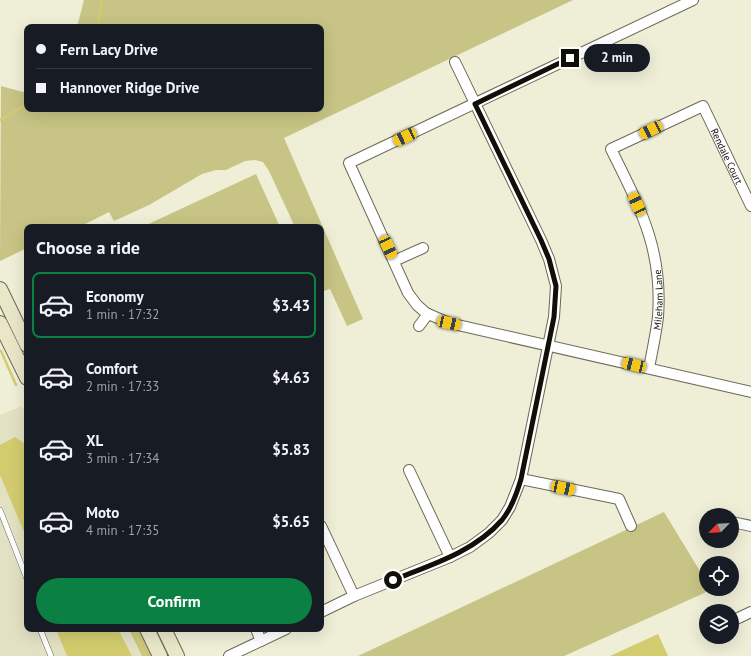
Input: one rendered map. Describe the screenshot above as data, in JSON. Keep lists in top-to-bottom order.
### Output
{
  "streets": {
    "street": ["Rendale Court", "Mileham Lane"]
  },
  "crossings": [
    ["Rendale Court", "Mileham Lane"]
  ],
  "north": "bottom left",
  "page": {
    "banner": ["Fern Lacy Drive", "Hannover Ridge Drive"],
    "bubble": "2 min",
    "heading": "Choose a ride",
    "list": [
      {
        "name": "Economy",
        "note": "1 min · 17:32",
        "value": "$3.43"
      },
      {
        "name": "Comfort",
        "note": "2 min · 17:33",
        "value": "$4.63"
      },
      {
        "name": "XL",
        "note": "3 min · 17:34",
        "value": "$5.83"
      },
      {
        "name": "Moto",
        "note": "4 min · 17:35",
        "value": "$5.65"
      }
    ],
    "buttons": "Confirm"
  }
}
